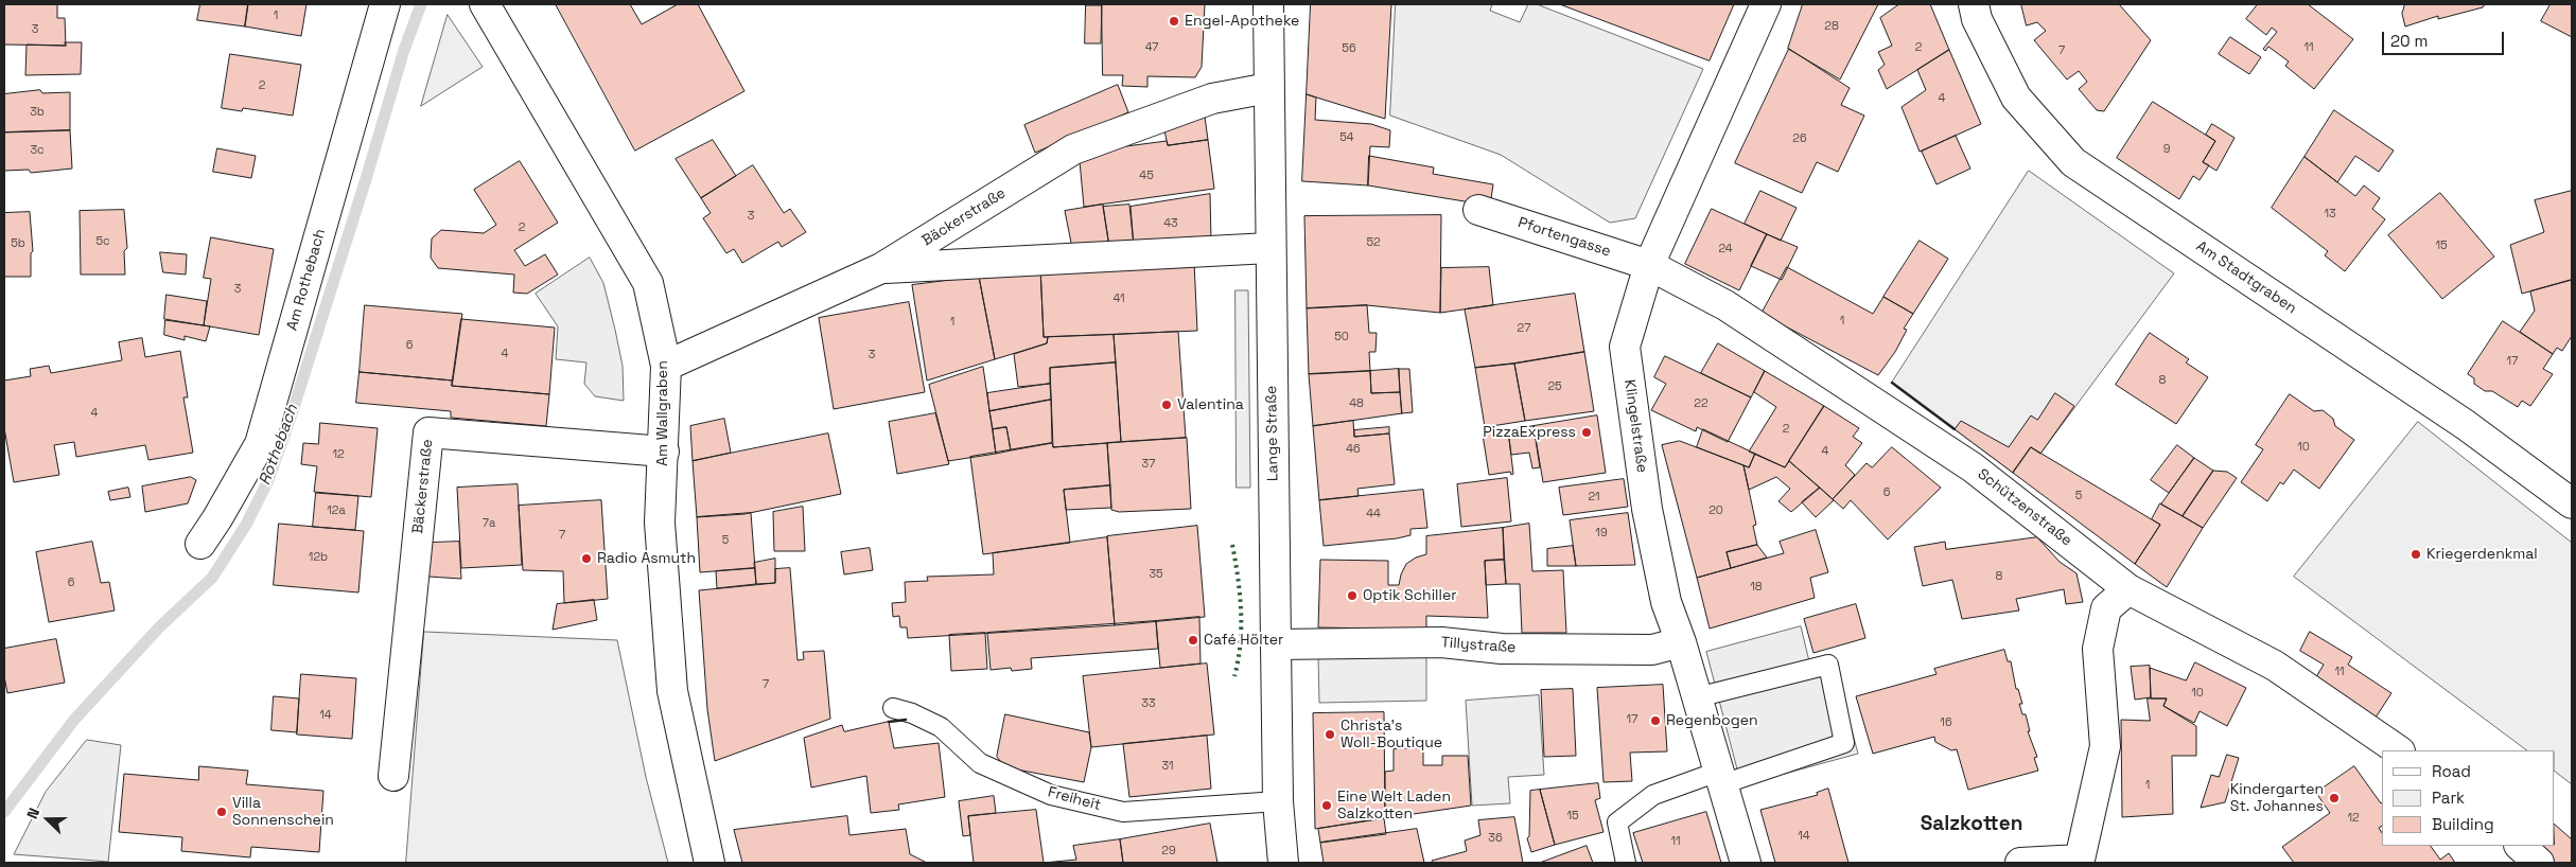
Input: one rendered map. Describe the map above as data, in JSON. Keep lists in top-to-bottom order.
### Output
{
  "streets": {
    "street": [
      "Bäckerstraße",
      "Pfortengasse",
      "Am Stadtgraben",
      "Am Rothebach",
      "Am Wallgraben",
      "Klingelstraße",
      "Lange Straße",
      "Schützenstraße",
      "Tillystraße"
    ],
    "lane": ["Freiheit"]
  },
  "crossings": [
    ["Bäckerstraße", "Am Wallgraben"],
    ["Bäckerstraße", "Lange Straße"],
    ["Pfortengasse", "Klingelstraße"],
    ["Pfortengasse", "Schützenstraße"],
    ["Klingelstraße", "Schützenstraße"],
    ["Klingelstraße", "Tillystraße"],
    ["Lange Straße", "Tillystraße"],
    ["Lange Straße", "Freiheit"]
  ],
  "districts": ["Salzkotten"],
  "water": ["Rothebach"],
  "places": [
    "Engel-Apotheke",
    "Valentina",
    "PizzaExpress",
    "Kriegerdenkmal",
    "Radio Asmuth",
    "Optik Schiller",
    "Café Hölter",
    "Regenbogen",
    "Christa's Woll-Boutique",
    "Kindergarten St. Johannes",
    "Eine Welt Laden Salzkotten",
    "Villa Sonnenschein"
  ],
  "house_numbers": [
    "1",
    "28",
    "3",
    "47",
    "2",
    "11",
    "56",
    "7",
    "2",
    "4",
    "3b",
    "54",
    "26",
    "9",
    "3c",
    "45",
    "13",
    "3",
    "43",
    "2",
    "5c",
    "52",
    "5b",
    "15",
    "24",
    "3",
    "41",
    "1",
    "1",
    "27",
    "50",
    "6",
    "4",
    "3",
    "17",
    "8",
    "25",
    "48",
    "22",
    "4",
    "2",
    "10",
    "46",
    "4",
    "12",
    "37",
    "6",
    "5",
    "21",
    "12a",
    "20",
    "44",
    "7a",
    "19",
    "7",
    "5",
    "12b",
    "35",
    "8",
    "6",
    "18",
    "11",
    "7",
    "10",
    "33",
    "14",
    "17",
    "16",
    "31",
    "1",
    "15",
    "12",
    "14",
    "36",
    "11",
    "29"
  ],
  "legend": ["Road", "Park", "Building"],
  "scale_bar": "20 m",
  "north": "left"
}
